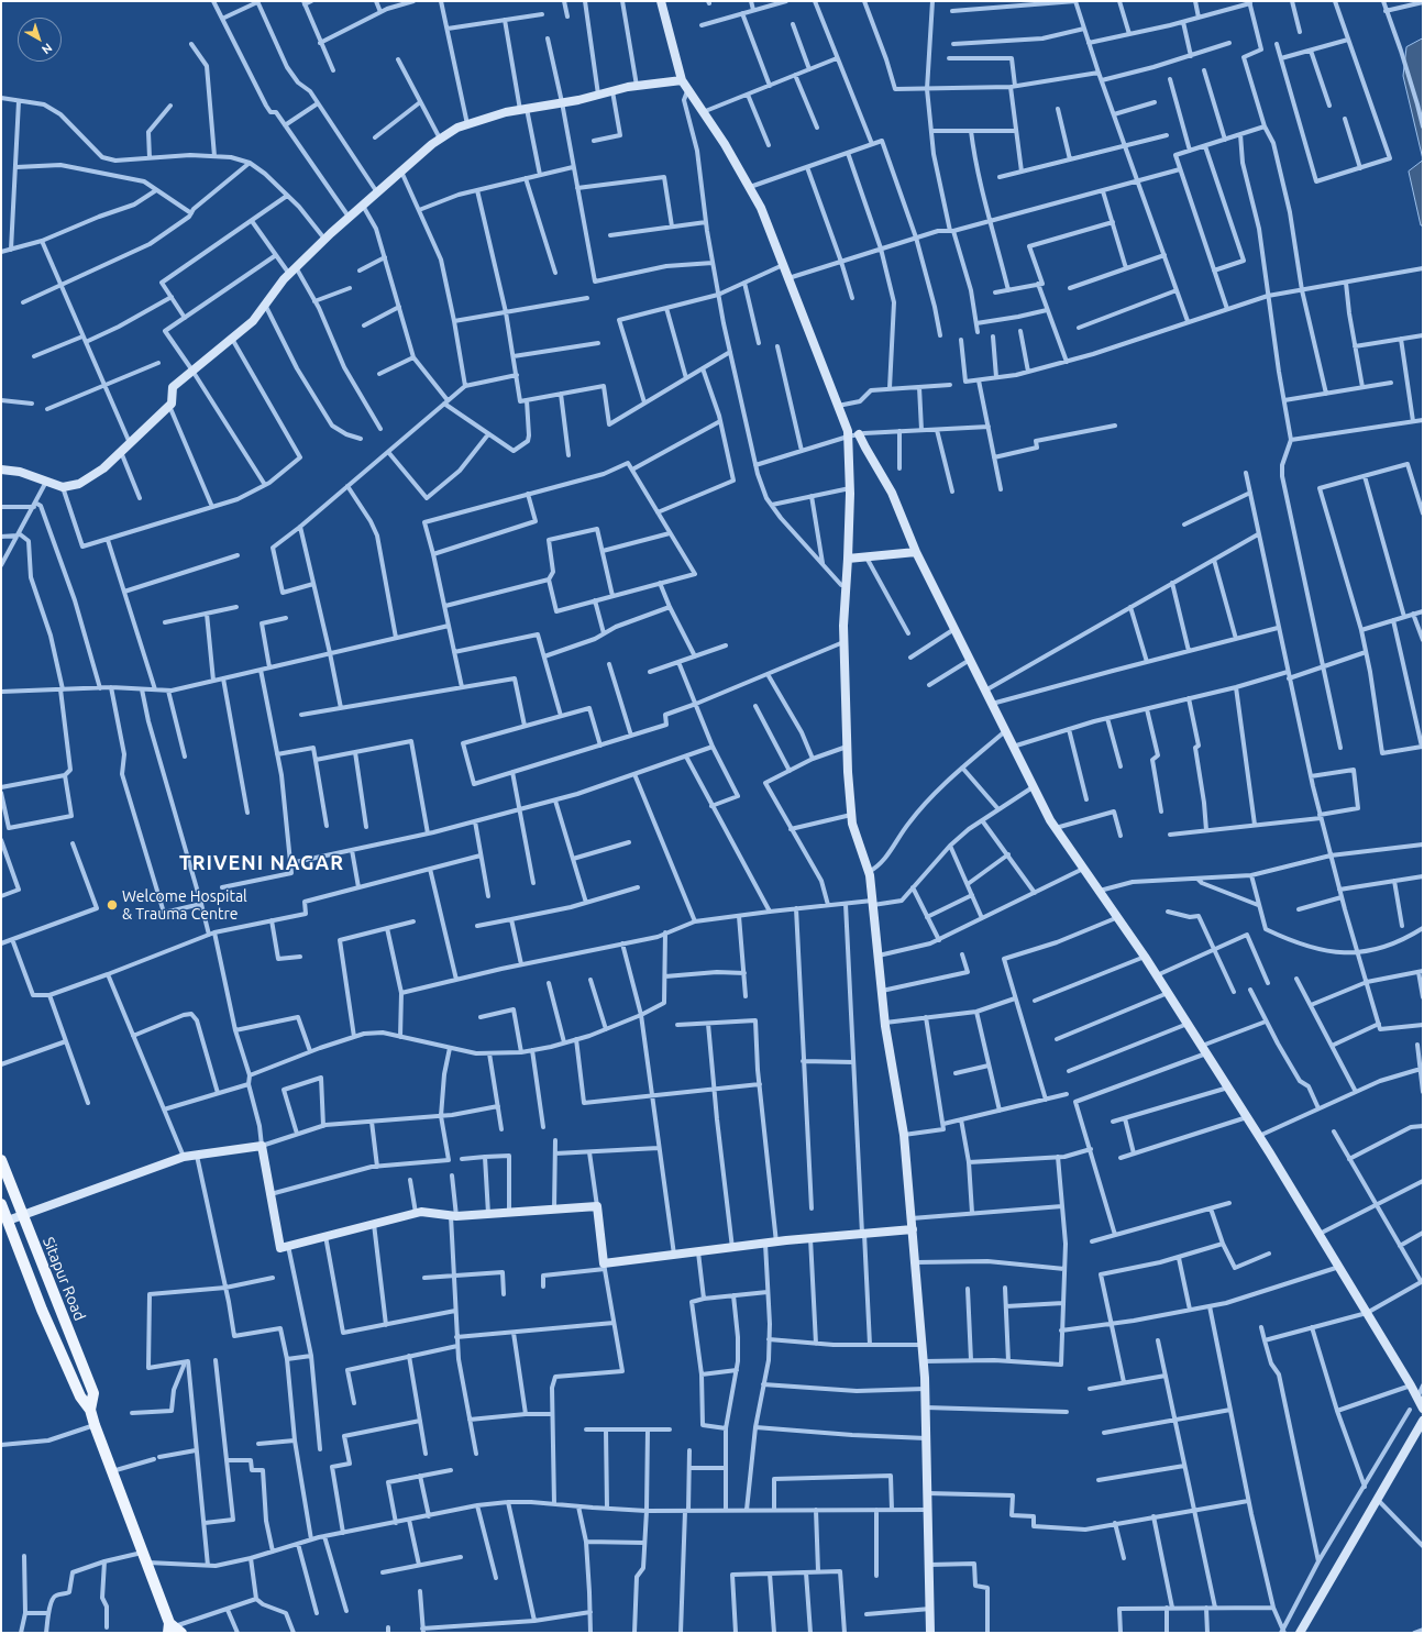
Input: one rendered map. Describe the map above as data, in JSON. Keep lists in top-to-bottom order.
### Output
{
  "streets": {
    "main road": ["Sitapur Road"]
  },
  "districts": ["TRIVENI NAGAR"],
  "places": ["Welcome Hospital & Trauma Centre"],
  "north": "bottom right"
}
